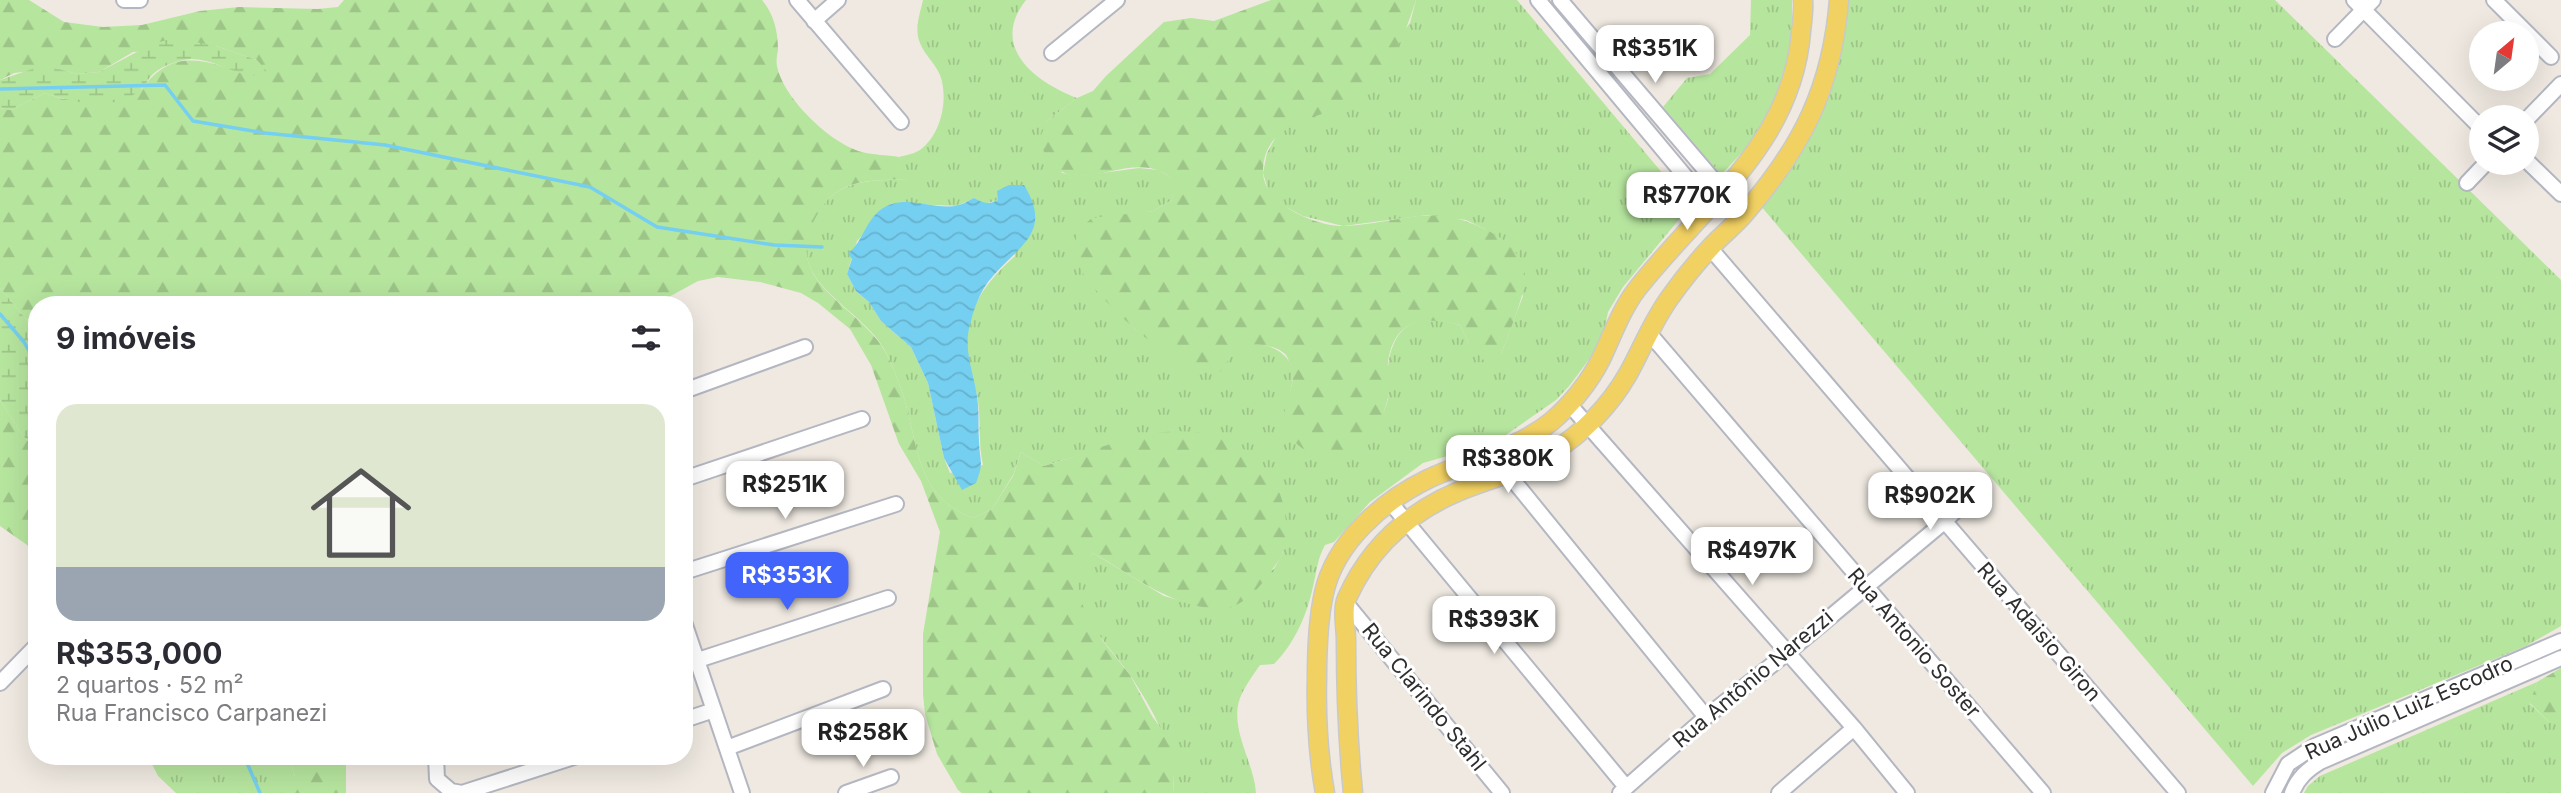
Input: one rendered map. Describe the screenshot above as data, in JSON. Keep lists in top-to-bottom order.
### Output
{
  "streets": {
    "street": [
      "Rua Adaisio Giron",
      "Rua Antonio Soster",
      "Rua Antônio Narezzi",
      "Rua Clarindo Stahl",
      "Rua Júlio Luiz Escodro"
    ]
  },
  "crossings": [
    ["Rua Adaisio Giron", "Rua Antônio Narezzi"],
    ["Rua Antonio Soster", "Rua Antônio Narezzi"]
  ],
  "north": "top right",
  "page": {
    "price": [
      "R$351K",
      "R$770K",
      "R$380K",
      "R$251K",
      "R$902K",
      "R$497K",
      "R$353K",
      "R$393K",
      "R$258K"
    ],
    "heading": "9 imóveis",
    "list": [
      {
        "name": "R$353,000",
        "note": "2 quartos · 52 m² · Rua Francisco Carpanezi"
      }
    ]
  }
}
